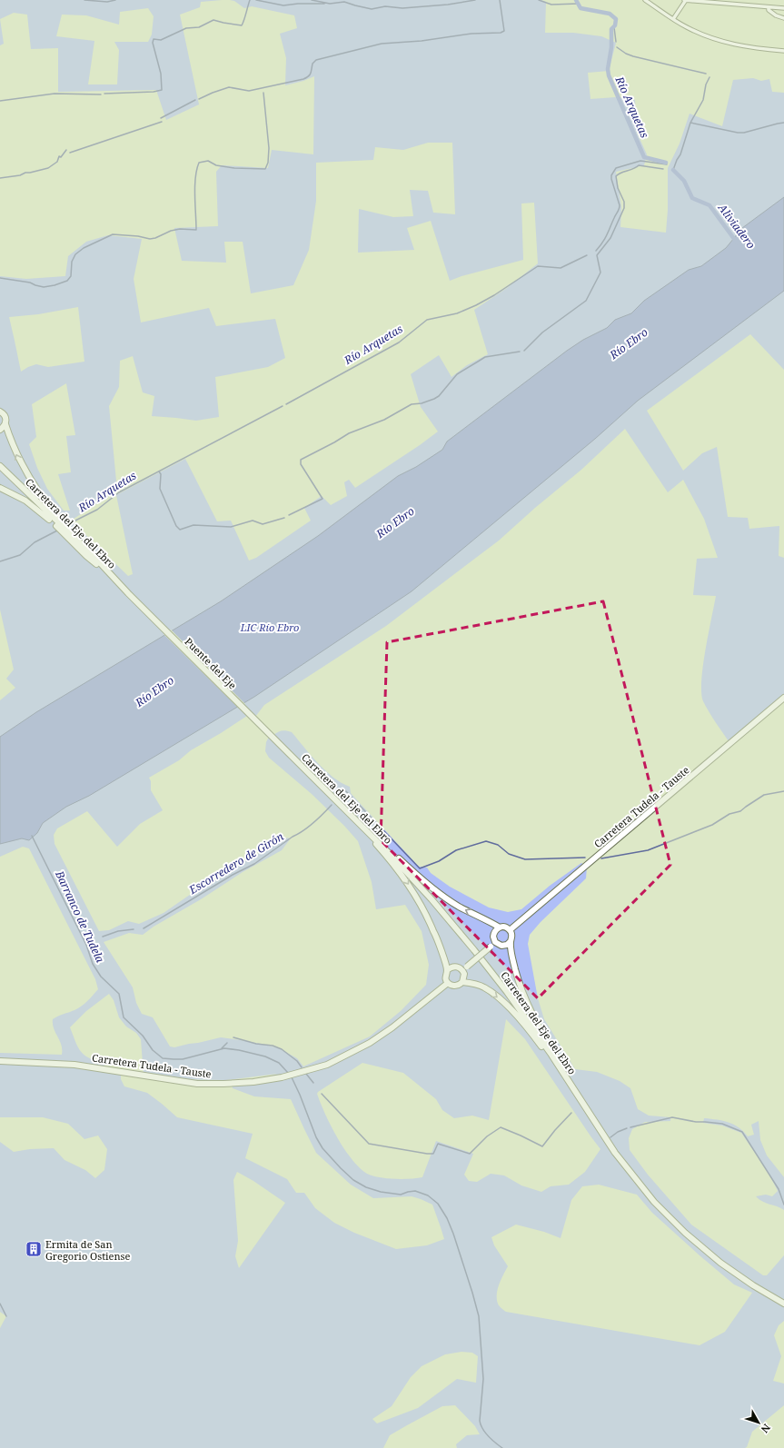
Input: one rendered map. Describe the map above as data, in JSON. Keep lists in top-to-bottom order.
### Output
{
  "streets": {
    "main road": ["Carretera del Eje del Ebro", "Puente del Eje", "Carretera Tudela - Tauste"]
  },
  "crossings": [
    ["Carretera del Eje del Ebro", "Puente del Eje"]
  ],
  "water": [
    "Río Arquetas",
    "Aliviadero",
    "Río Ebro",
    "Escorredero de Girón",
    "Barranco de Tudela"
  ],
  "parks": ["LIC Río Ebro"],
  "places": {
    "building": ["Ermita de San Gregorio Ostiense"]
  },
  "north": "bottom right"
}
